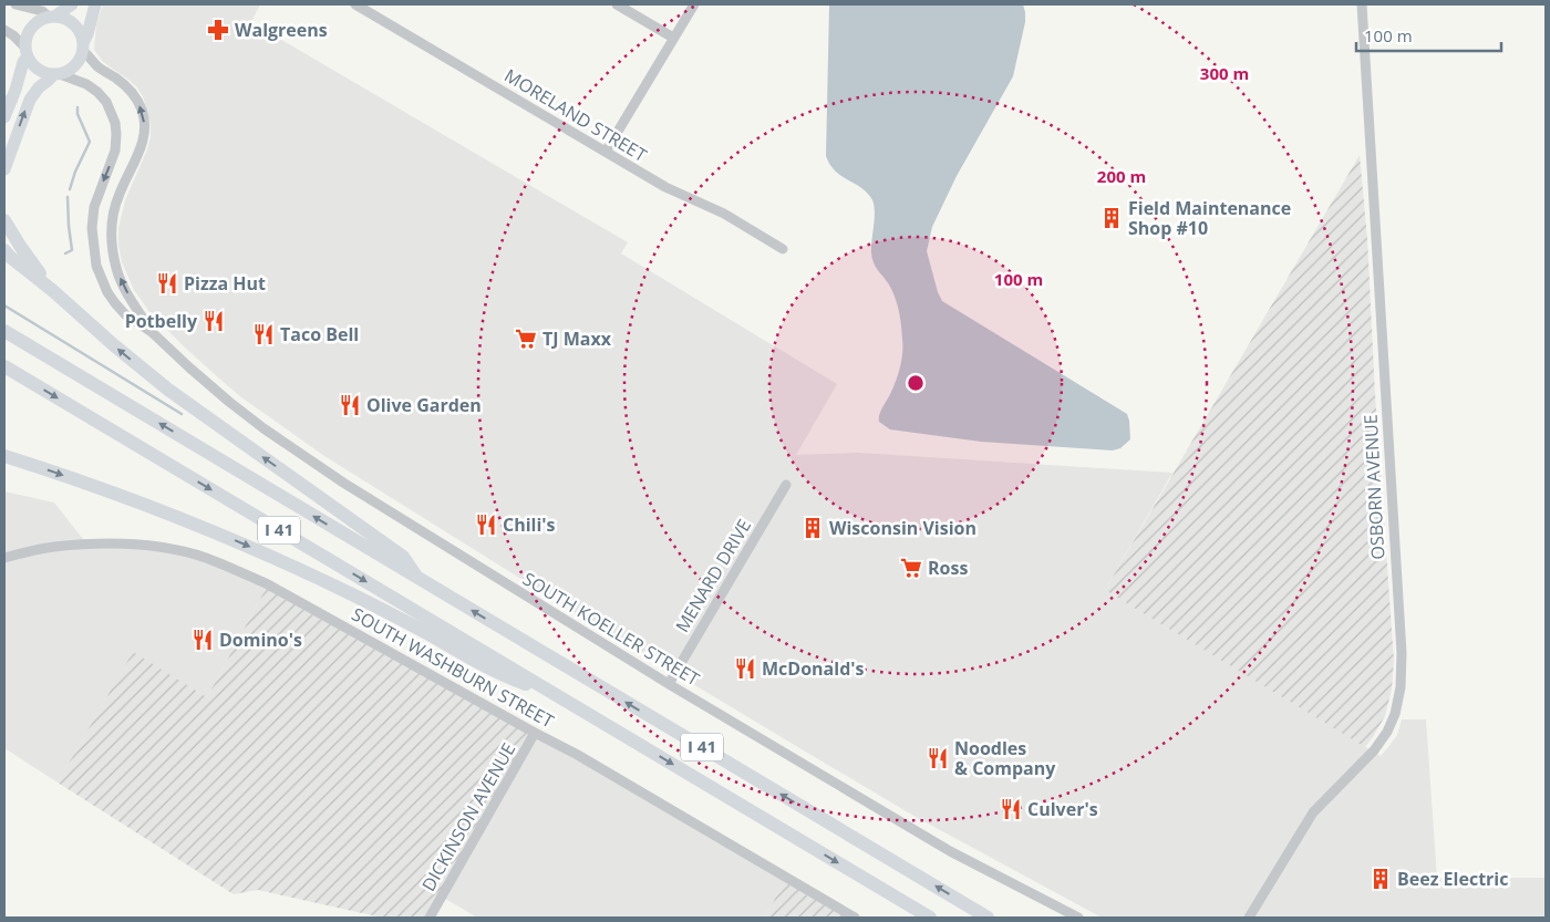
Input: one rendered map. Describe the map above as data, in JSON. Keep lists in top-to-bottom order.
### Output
{
  "streets": {
    "highway": ["I 41"],
    "street": [
      "MORELAND STREET",
      "OSBORN AVENUE",
      "MENARD DRIVE",
      "SOUTH KOELLER STREET",
      "SOUTH WASHBURN STREET",
      "DICKINSON AVENUE"
    ]
  },
  "crossings": [
    ["MENARD DRIVE", "SOUTH KOELLER STREET"],
    ["SOUTH WASHBURN STREET", "DICKINSON AVENUE"]
  ],
  "places": {
    "pharmacy": ["Walgreens"],
    "building": ["Field Maintenance Shop #10", "Wisconsin Vision", "Beez Electric"],
    "restaurant": [
      "Pizza Hut",
      "Potbelly",
      "Taco Bell",
      "Olive Garden",
      "Chili's",
      "Domino's",
      "McDonald's",
      "Noodles & Company",
      "Culver's"
    ],
    "supermarket": ["TJ Maxx", "Ross"]
  },
  "scale_bar": "100 m",
  "rings": ["300 m", "200 m", "100 m"]
}
